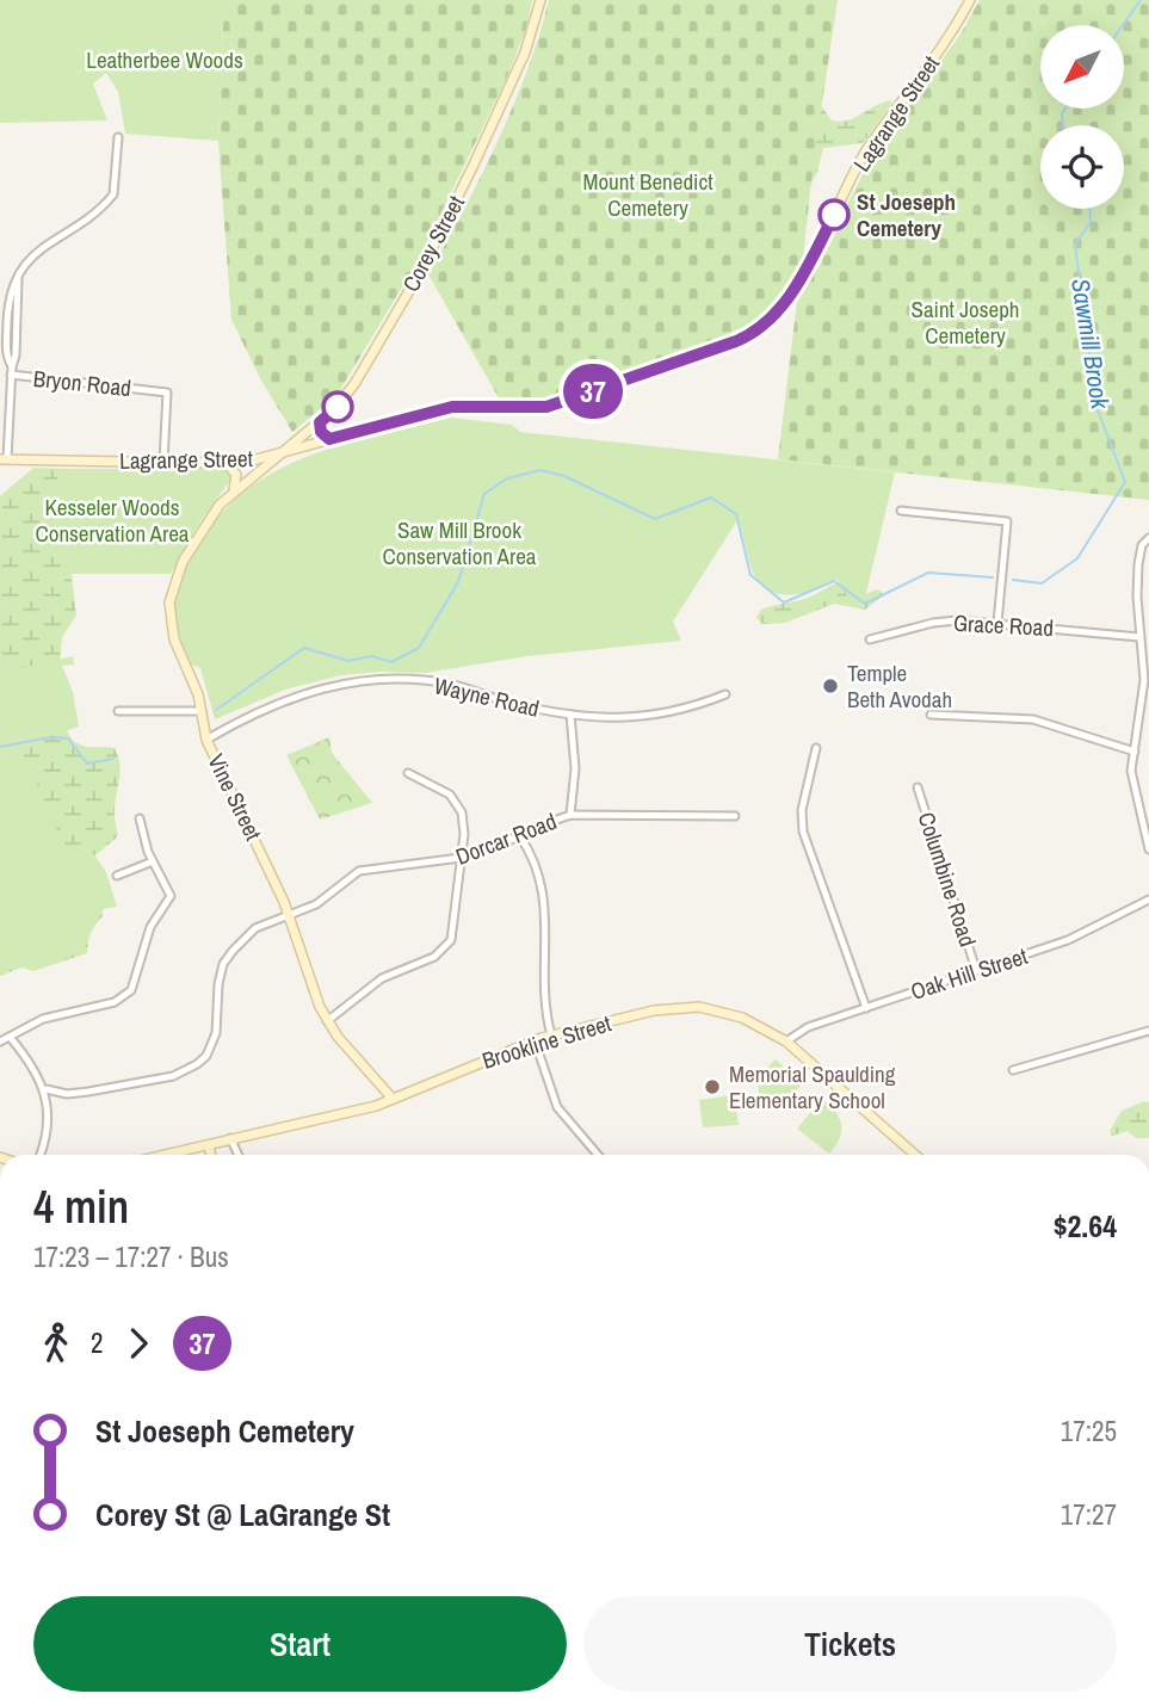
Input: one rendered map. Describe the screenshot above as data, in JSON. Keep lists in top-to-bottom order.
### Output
{
  "streets": {
    "main road": [
      "Lagrange Street",
      "Corey Street",
      "Vine Street",
      "Brookline Street"
    ],
    "street": [
      "Bryon Road",
      "Grace Road",
      "Wayne Road",
      "Dorcar Road",
      "Columbine Road",
      "Oak Hill Street"
    ]
  },
  "crossings": [
    ["Lagrange Street", "Corey Street"],
    ["Lagrange Street", "Bryon Road"],
    ["Lagrange Street", "Vine Street"],
    ["Corey Street", "Vine Street"],
    ["Wayne Road", "Vine Street"],
    ["Vine Street", "Dorcar Road"],
    ["Vine Street", "Brookline Street"],
    ["Columbine Road", "Oak Hill Street"],
    ["Oak Hill Street", "Brookline Street"]
  ],
  "water": ["Sawmill Brook"],
  "parks": [
    "Leatherbee Woods",
    "Mount Benedict Cemetery",
    "Saint Joseph Cemetery",
    "Kesseler Woods Conservation Area",
    "Saw Mill Brook Conservation Area"
  ],
  "places": ["St Joeseph Cemetery", "Temple Beth Avodah", "Memorial Spaulding Elementary School"],
  "lines": ["bus line 37"],
  "north": "bottom left",
  "page": {
    "on_map": "37",
    "heading": ["4 min", "17:23 – 17:27 · Bus", "$2.64"],
    "legs": ["2", "37"],
    "list": [
      {
        "name": "St Joeseph Cemetery",
        "value": "17:25"
      },
      {
        "name": "Corey St @ LaGrange St",
        "value": "17:27"
      }
    ],
    "buttons": ["Start", "Tickets"]
  }
}
